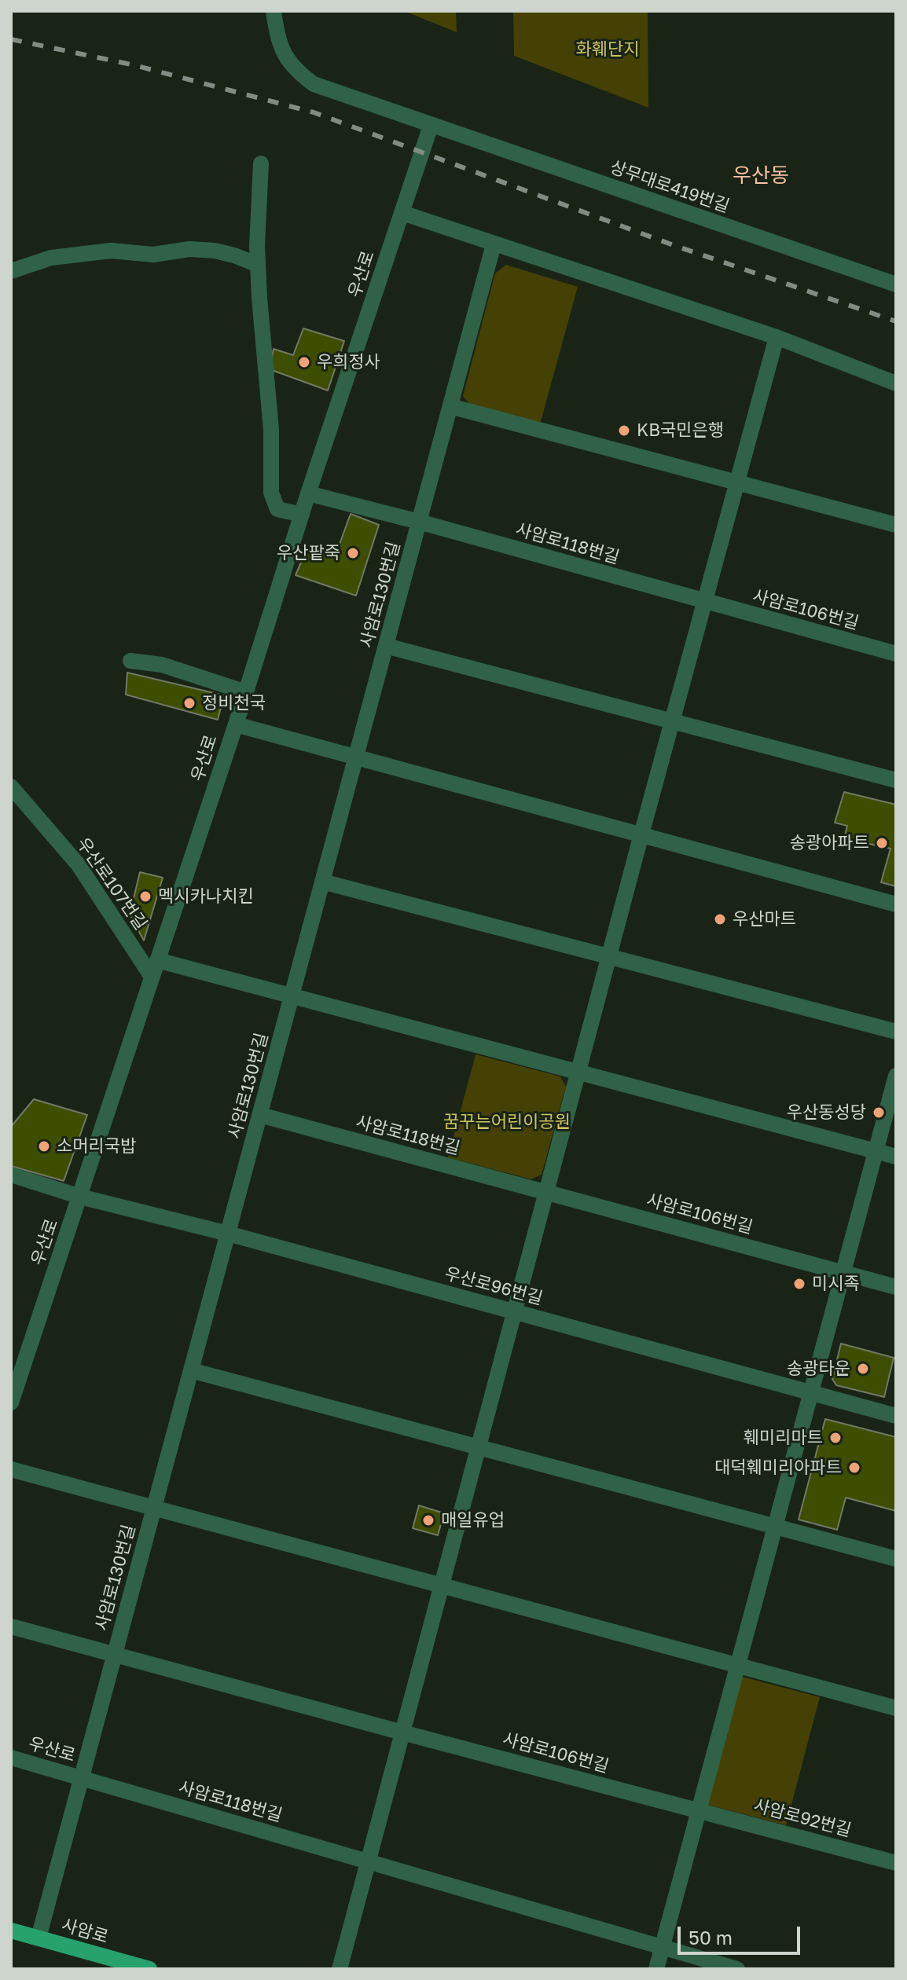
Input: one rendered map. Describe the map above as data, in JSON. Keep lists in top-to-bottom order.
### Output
{
  "streets": {
    "main road": ["사암로"],
    "street": [
      "상무대로419번길",
      "우산로",
      "사암로118번길",
      "사암로130번길",
      "사암로106번길",
      "우산로107번길",
      "우산로96번길",
      "사암로92번길"
    ]
  },
  "crossings": [
    ["상무대로419번길", "우산로"],
    ["우산로", "사암로118번길"],
    ["우산로", "사암로130번길"],
    ["우산로", "우산로107번길"],
    ["우산로", "우산로96번길"],
    ["사암로118번길", "사암로130번길"],
    ["사암로118번길", "사암로106번길"],
    ["사암로130번길", "우산로96번길"],
    ["사암로130번길", "사암로"],
    ["사암로106번길", "사암로92번길"]
  ],
  "districts": ["우산동"],
  "parks": ["화훼단지", "꿈꾸는어린이공원"],
  "places": [
    "우희정사",
    "KB국민은행",
    "우산팥죽",
    "정비천국",
    "송광아파트",
    "멕시카나치킨",
    "우산마트",
    "우산동성당",
    "소머리국밥",
    "미시족",
    "송광타운",
    "훼미리마트",
    "대덕훼미리아파트",
    "매일유업"
  ],
  "scale_bar": "50 m"
}
